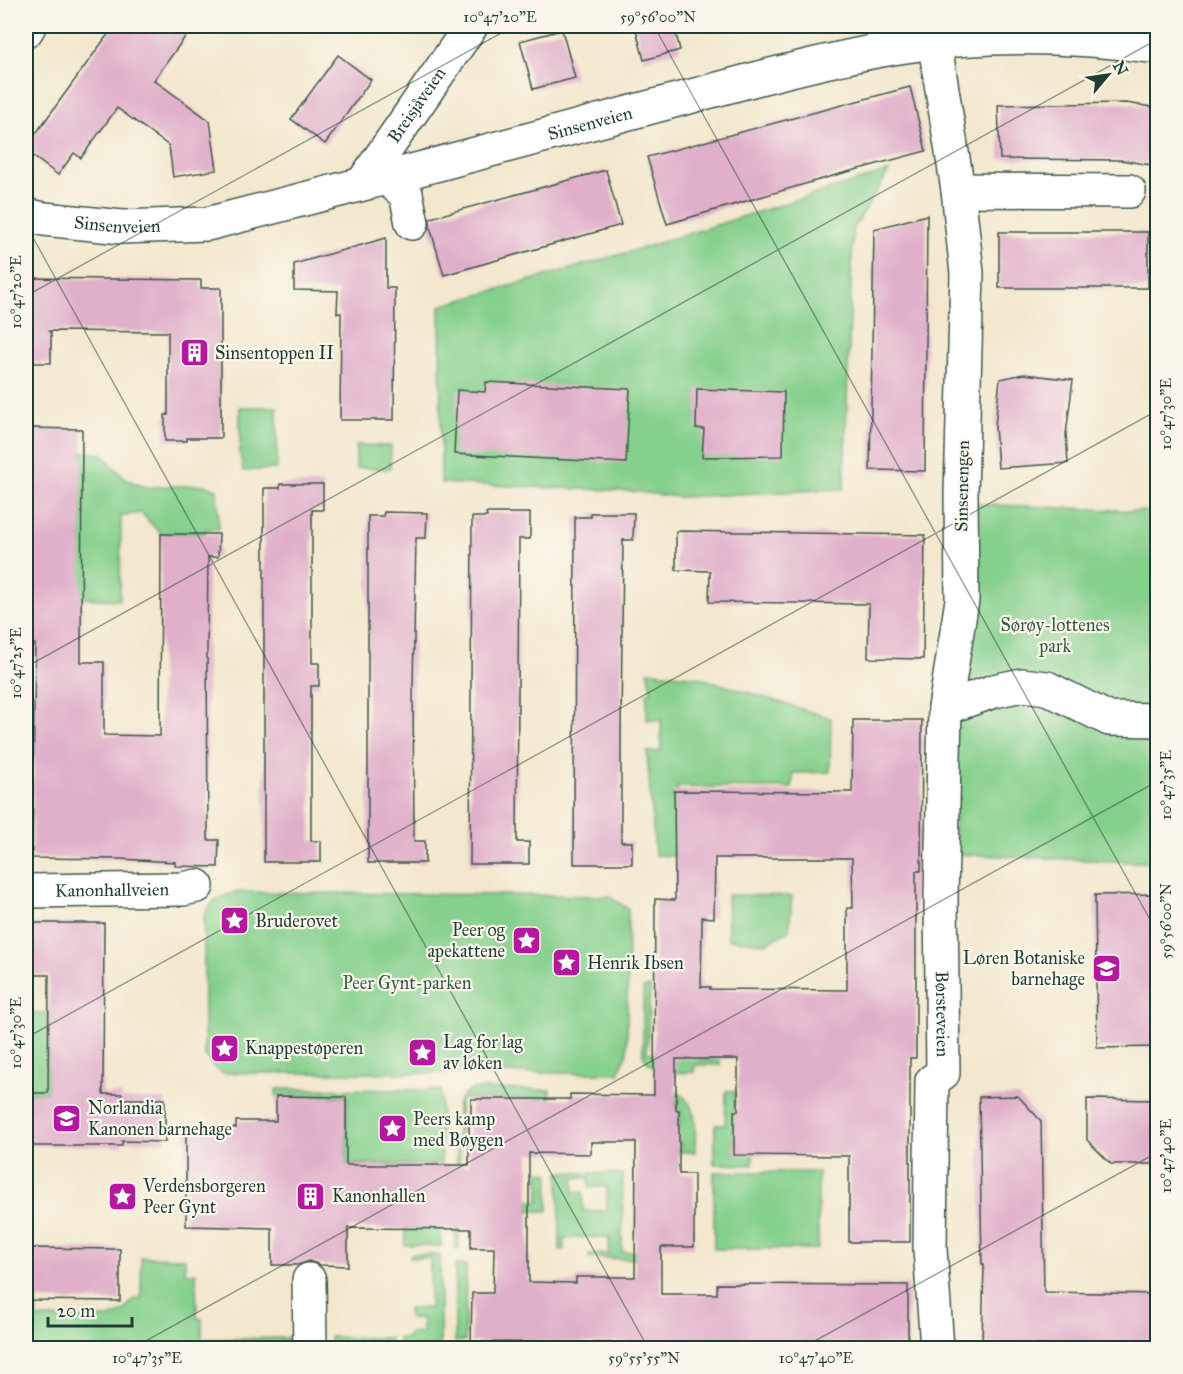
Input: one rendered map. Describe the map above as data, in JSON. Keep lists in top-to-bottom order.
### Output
{
  "streets": {
    "street": [
      "Breisjåveien",
      "Sinsenveien",
      "Sinsenengen",
      "Kanonhallveien",
      "Børsteveien"
    ]
  },
  "crossings": [
    ["Breisjåveien", "Sinsenveien"],
    ["Sinsenveien", "Sinsenengen"],
    ["Sinsenengen", "Børsteveien"]
  ],
  "parks": ["Sørøy-lottenes park", "Peer Gynt-parken"],
  "places": {
    "building": ["Sinsentoppen II", "Kanonhallen"],
    "place": [
      "Bruderovet",
      "Peer og apekattene",
      "Henrik Ibsen",
      "Knappestøperen",
      "Lag for lag av løken",
      "Peers kamp med Bøygen",
      "Verdensborgeren Peer Gynt"
    ],
    "school or university": ["Løren Botaniske barnehage", "Norlandia Kanonen barnehage"]
  },
  "scale_bar": "20 m",
  "north": "top right",
  "coordinates": [
    "10°47'20\"E",
    "59°56'00\"N",
    "10°47'30\"E",
    "10°47'25\"E",
    "10°47'35\"E",
    "10°47'40\"E",
    "59°55'55\"N"
  ]
}
